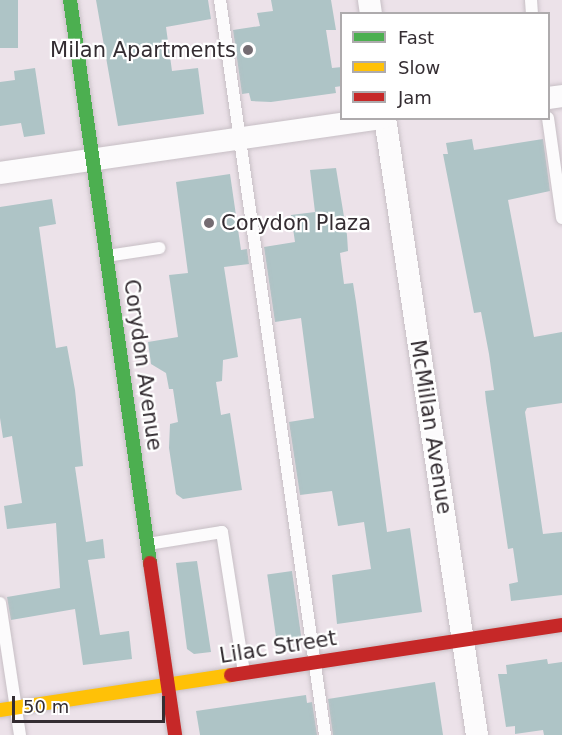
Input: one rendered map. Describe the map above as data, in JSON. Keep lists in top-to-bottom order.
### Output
{
  "streets": {
    "main road": ["Corydon Avenue", "Lilac Street"],
    "street": ["McMillan Avenue"]
  },
  "crossings": [
    ["Corydon Avenue", "Lilac Street"],
    ["McMillan Avenue", "Lilac Street"]
  ],
  "places": ["Milan Apartments", "Corydon Plaza"],
  "legend": ["Fast", "Slow", "Jam"],
  "scale_bar": "50 m"
}
